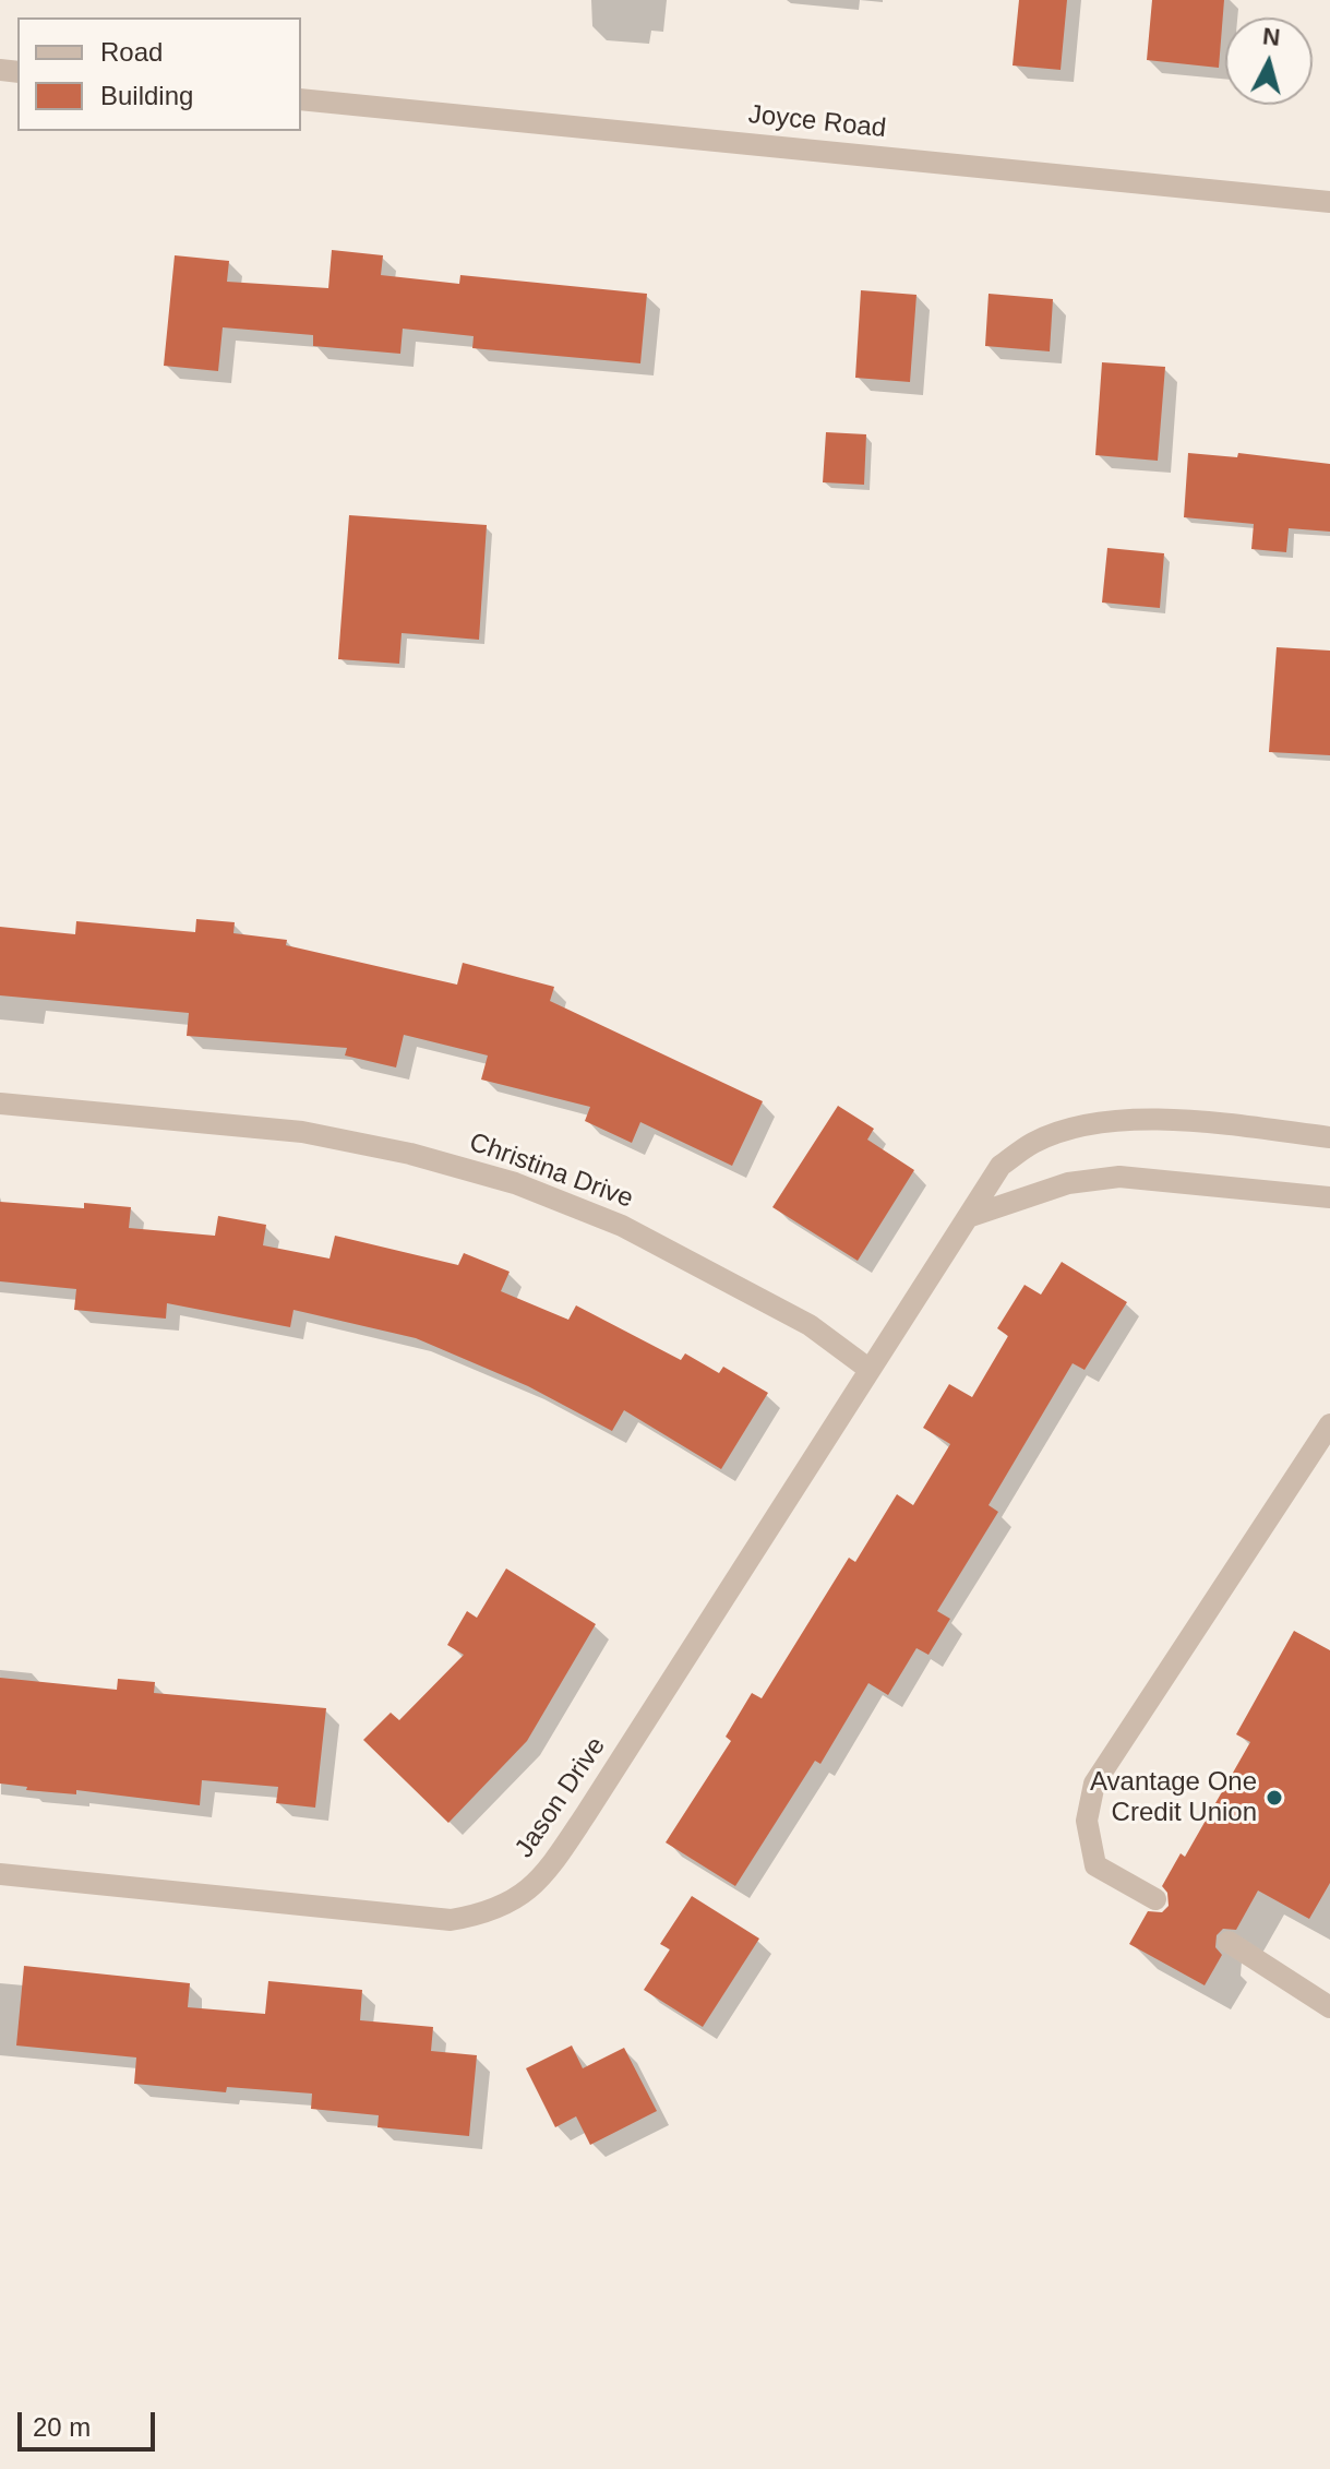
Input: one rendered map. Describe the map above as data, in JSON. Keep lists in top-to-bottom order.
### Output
{
  "streets": {
    "street": ["Joyce Road", "Christina Drive", "Jason Drive"]
  },
  "crossings": [
    ["Christina Drive", "Jason Drive"]
  ],
  "places": ["Avantage One Credit Union"],
  "legend": ["Road", "Building"],
  "scale_bar": "20 m",
  "north": "top"
}
